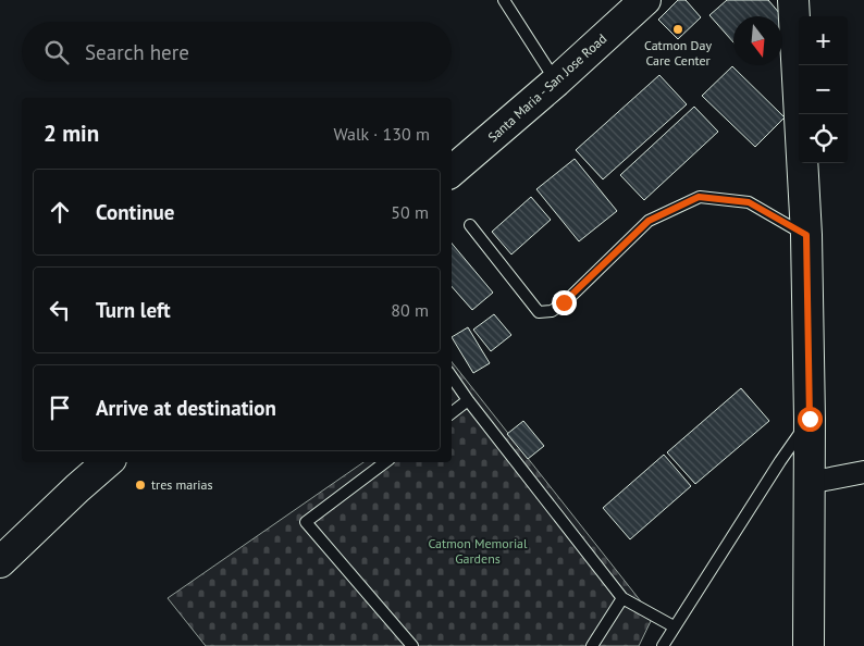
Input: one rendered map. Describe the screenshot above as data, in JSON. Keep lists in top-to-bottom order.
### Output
{
  "streets": {
    "street": ["Santa Maria - San Jose Road"]
  },
  "parks": ["Catmon Memorial Gardens"],
  "places": ["Catmon Day Care Center", "tres marias"],
  "north": "bottom",
  "page": {
    "map_buttons": ["+", "−"],
    "search": "Search here",
    "heading": ["2 min", "Walk · 130 m"],
    "list": [
      ["Continue", "50 m"],
      ["Turn left", "80 m"],
      "Arrive at destination"
    ]
  }
}
